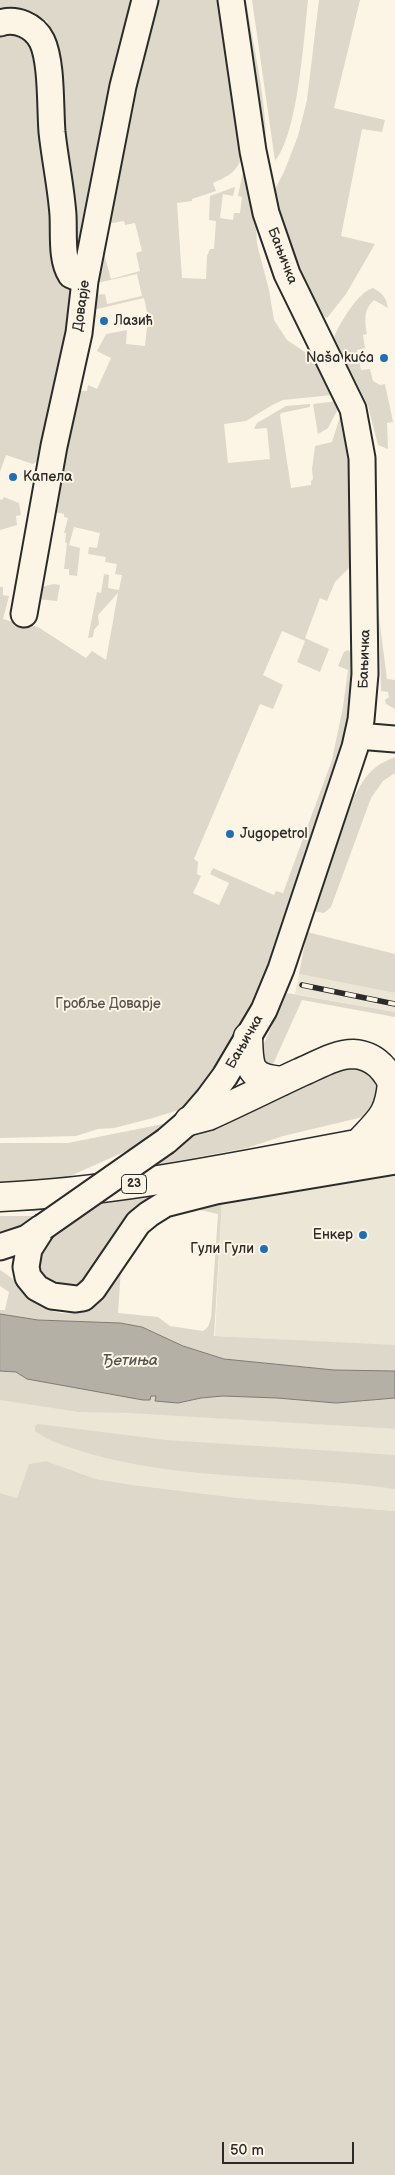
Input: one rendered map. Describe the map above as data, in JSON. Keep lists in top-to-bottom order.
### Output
{
  "streets": {
    "main road": ["23"],
    "street": ["Бањичка", "Доварје"]
  },
  "water": ["Ђетиња"],
  "parks": ["Гробље Доварје"],
  "places": [
    "Лазић",
    "Naša kuća",
    "Капела",
    "Jugopetrol",
    "Енкер",
    "Гули Гули"
  ],
  "scale_bar": "50 m"
}
